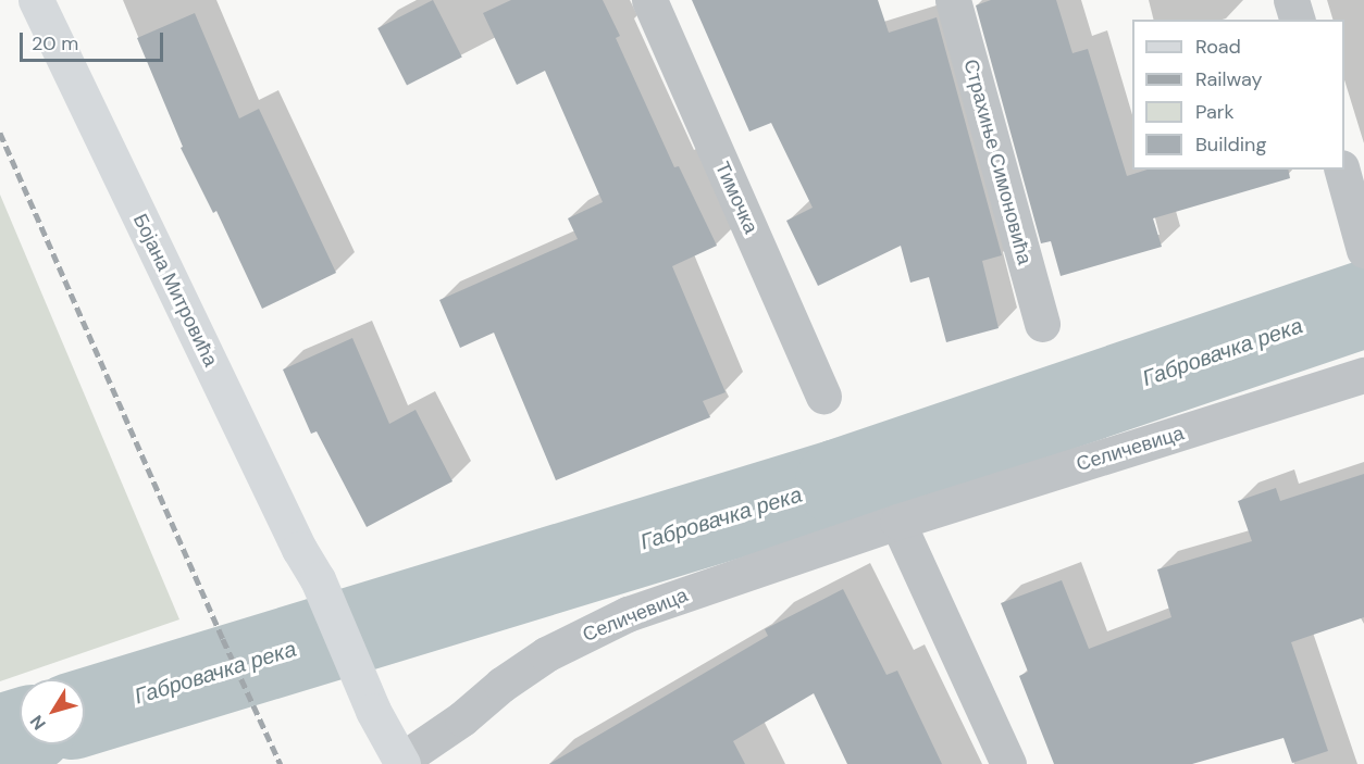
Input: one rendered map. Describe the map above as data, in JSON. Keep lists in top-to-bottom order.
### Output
{
  "streets": {
    "street": [
      "Страхиње Симоновића",
      "Тимочка",
      "Бојана Митровића",
      "Селичевица"
    ]
  },
  "crossings": [
    ["Бојана Митровића", "Селичевица"]
  ],
  "water": ["Габровачка река"],
  "legend": [
    "Road",
    "Railway",
    "Park",
    "Building"
  ],
  "scale_bar": "20 m",
  "north": "bottom left"
}
